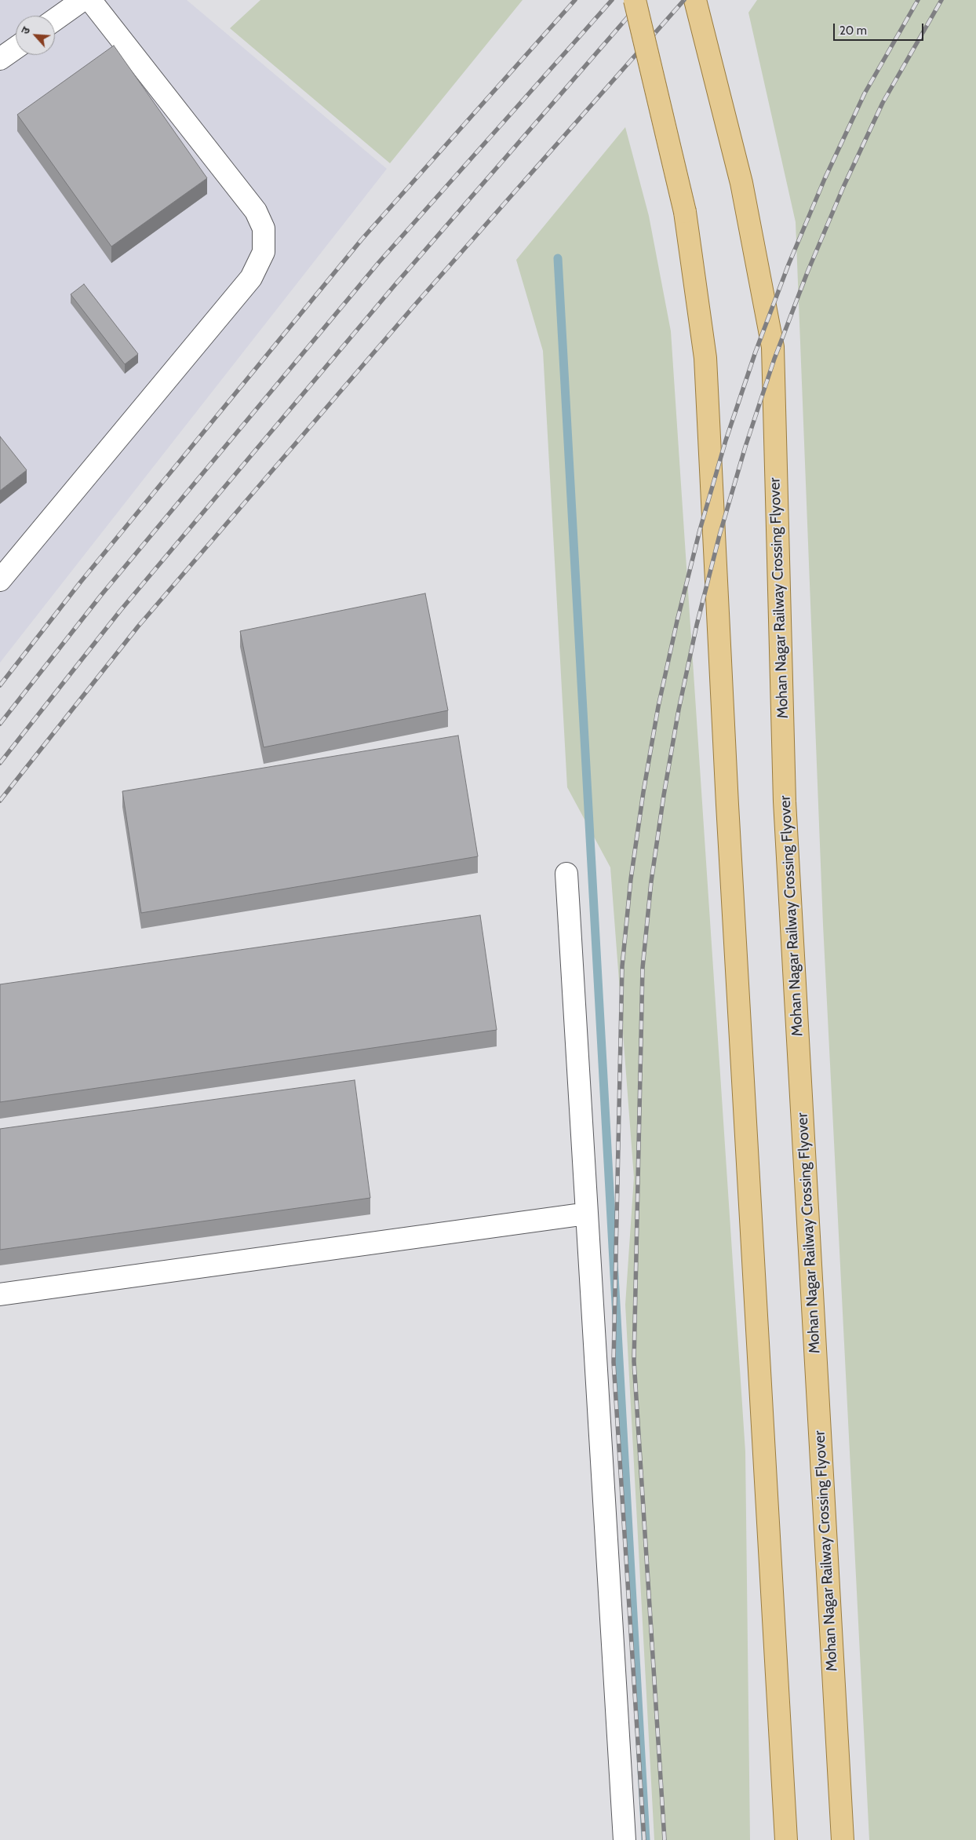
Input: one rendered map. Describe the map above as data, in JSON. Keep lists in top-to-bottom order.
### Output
{
  "streets": {
    "main road": ["Mohan Nagar Railway Crossing Flyover"]
  },
  "scale_bar": "20 m",
  "north": "top left"
}
